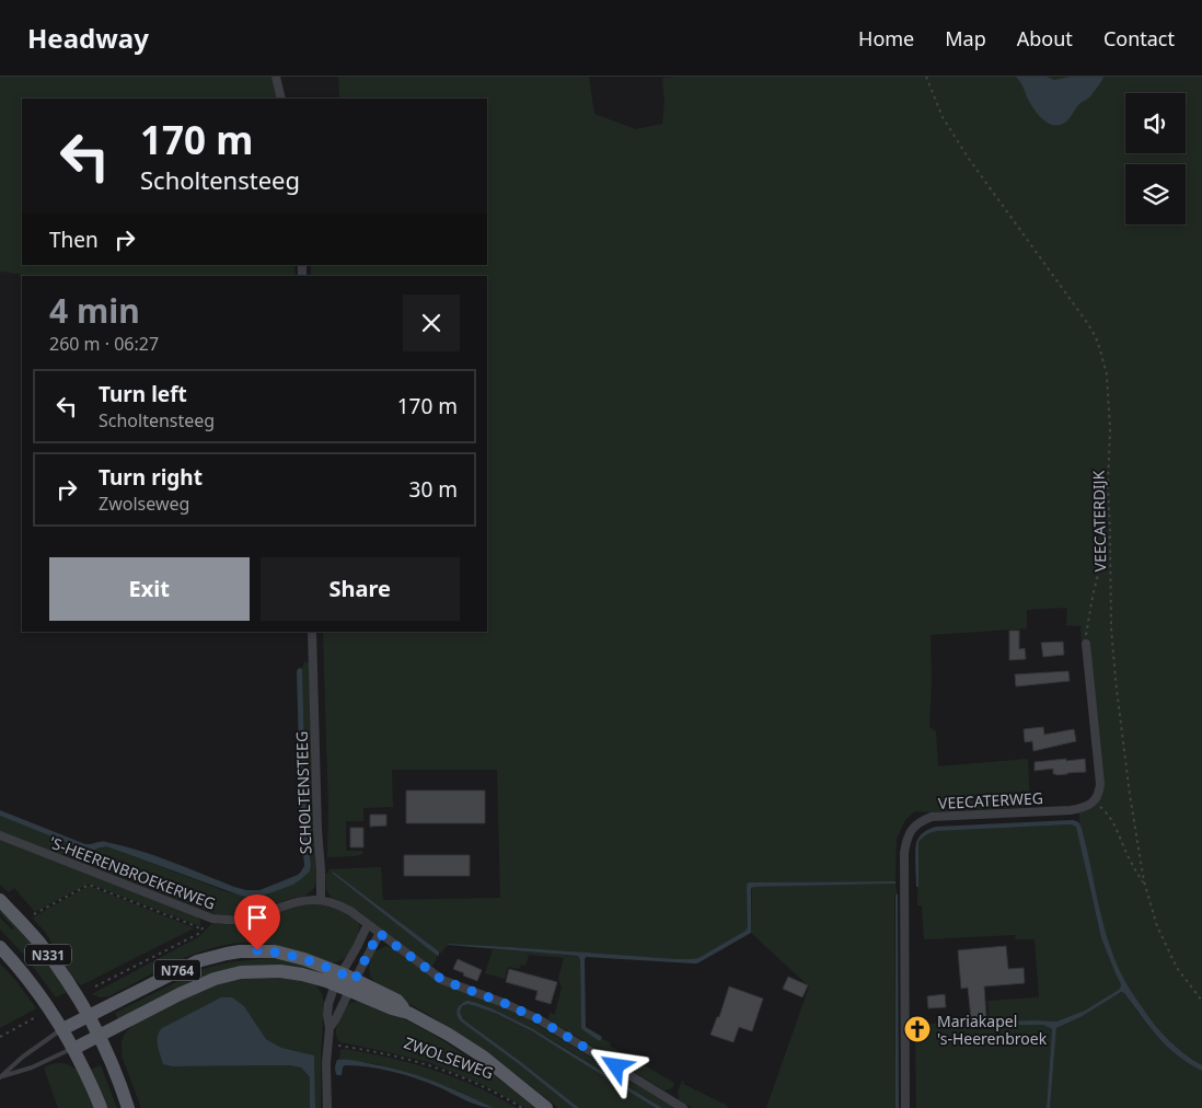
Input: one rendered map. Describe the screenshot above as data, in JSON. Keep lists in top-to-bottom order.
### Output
{
  "streets": {
    "main road": ["N331", "N764", "ZWOLSEWEG"],
    "street": ["SCHOLTENSTEEG", "VEECATERWEG", "'S-HEERENBROEKERWEG"],
    "path": ["VEECATERDIJK"]
  },
  "crossings": [
    ["SCHOLTENSTEEG", "'S-HEERENBROEKERWEG"],
    ["N331", "ZWOLSEWEG"]
  ],
  "places": {
    "church": ["Mariakapel 's-Heerenbroek"]
  },
  "page": {
    "header": "Headway",
    "nav": [
      "Home",
      "Map",
      "About",
      "Contact"
    ],
    "turn": ["170 m", "Scholtensteeg"],
    "then": "Then",
    "heading": ["4 min", "260 m · 06:27"],
    "list": [
      {
        "name": "Turn left",
        "note": "Scholtensteeg",
        "value": "170 m"
      },
      {
        "name": "Turn right",
        "note": "Zwolseweg",
        "value": "30 m"
      }
    ],
    "buttons": ["Exit", "Share"]
  }
}
